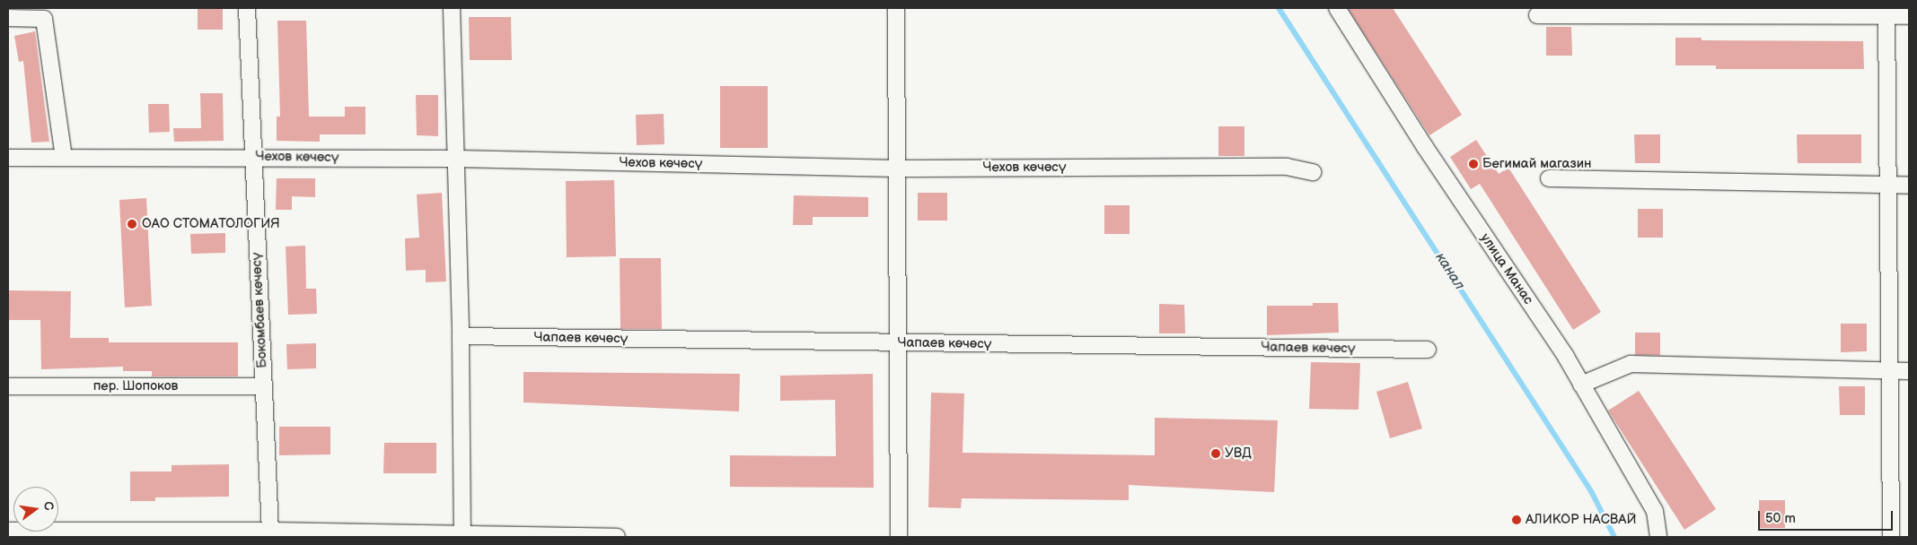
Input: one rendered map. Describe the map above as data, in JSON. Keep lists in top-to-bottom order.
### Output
{
  "streets": {
    "street": [
      "Чехов көчөсү",
      "улица Манас",
      "Бокомбаев көчөсү",
      "Чапаев көчөсү",
      "пер. Шопоков"
    ]
  },
  "crossings": [
    ["Чехов көчөсү", "Бокомбаев көчөсү"],
    ["Бокомбаев көчөсү", "пер. Шопоков"]
  ],
  "water": ["канал"],
  "places": [
    "Бегимай магазин",
    "ОАО СТОМАТОЛОГИЯ",
    "УВД",
    "АЛИКОР НАСВАЙ"
  ],
  "scale_bar": "50 m",
  "north": "right"
}
